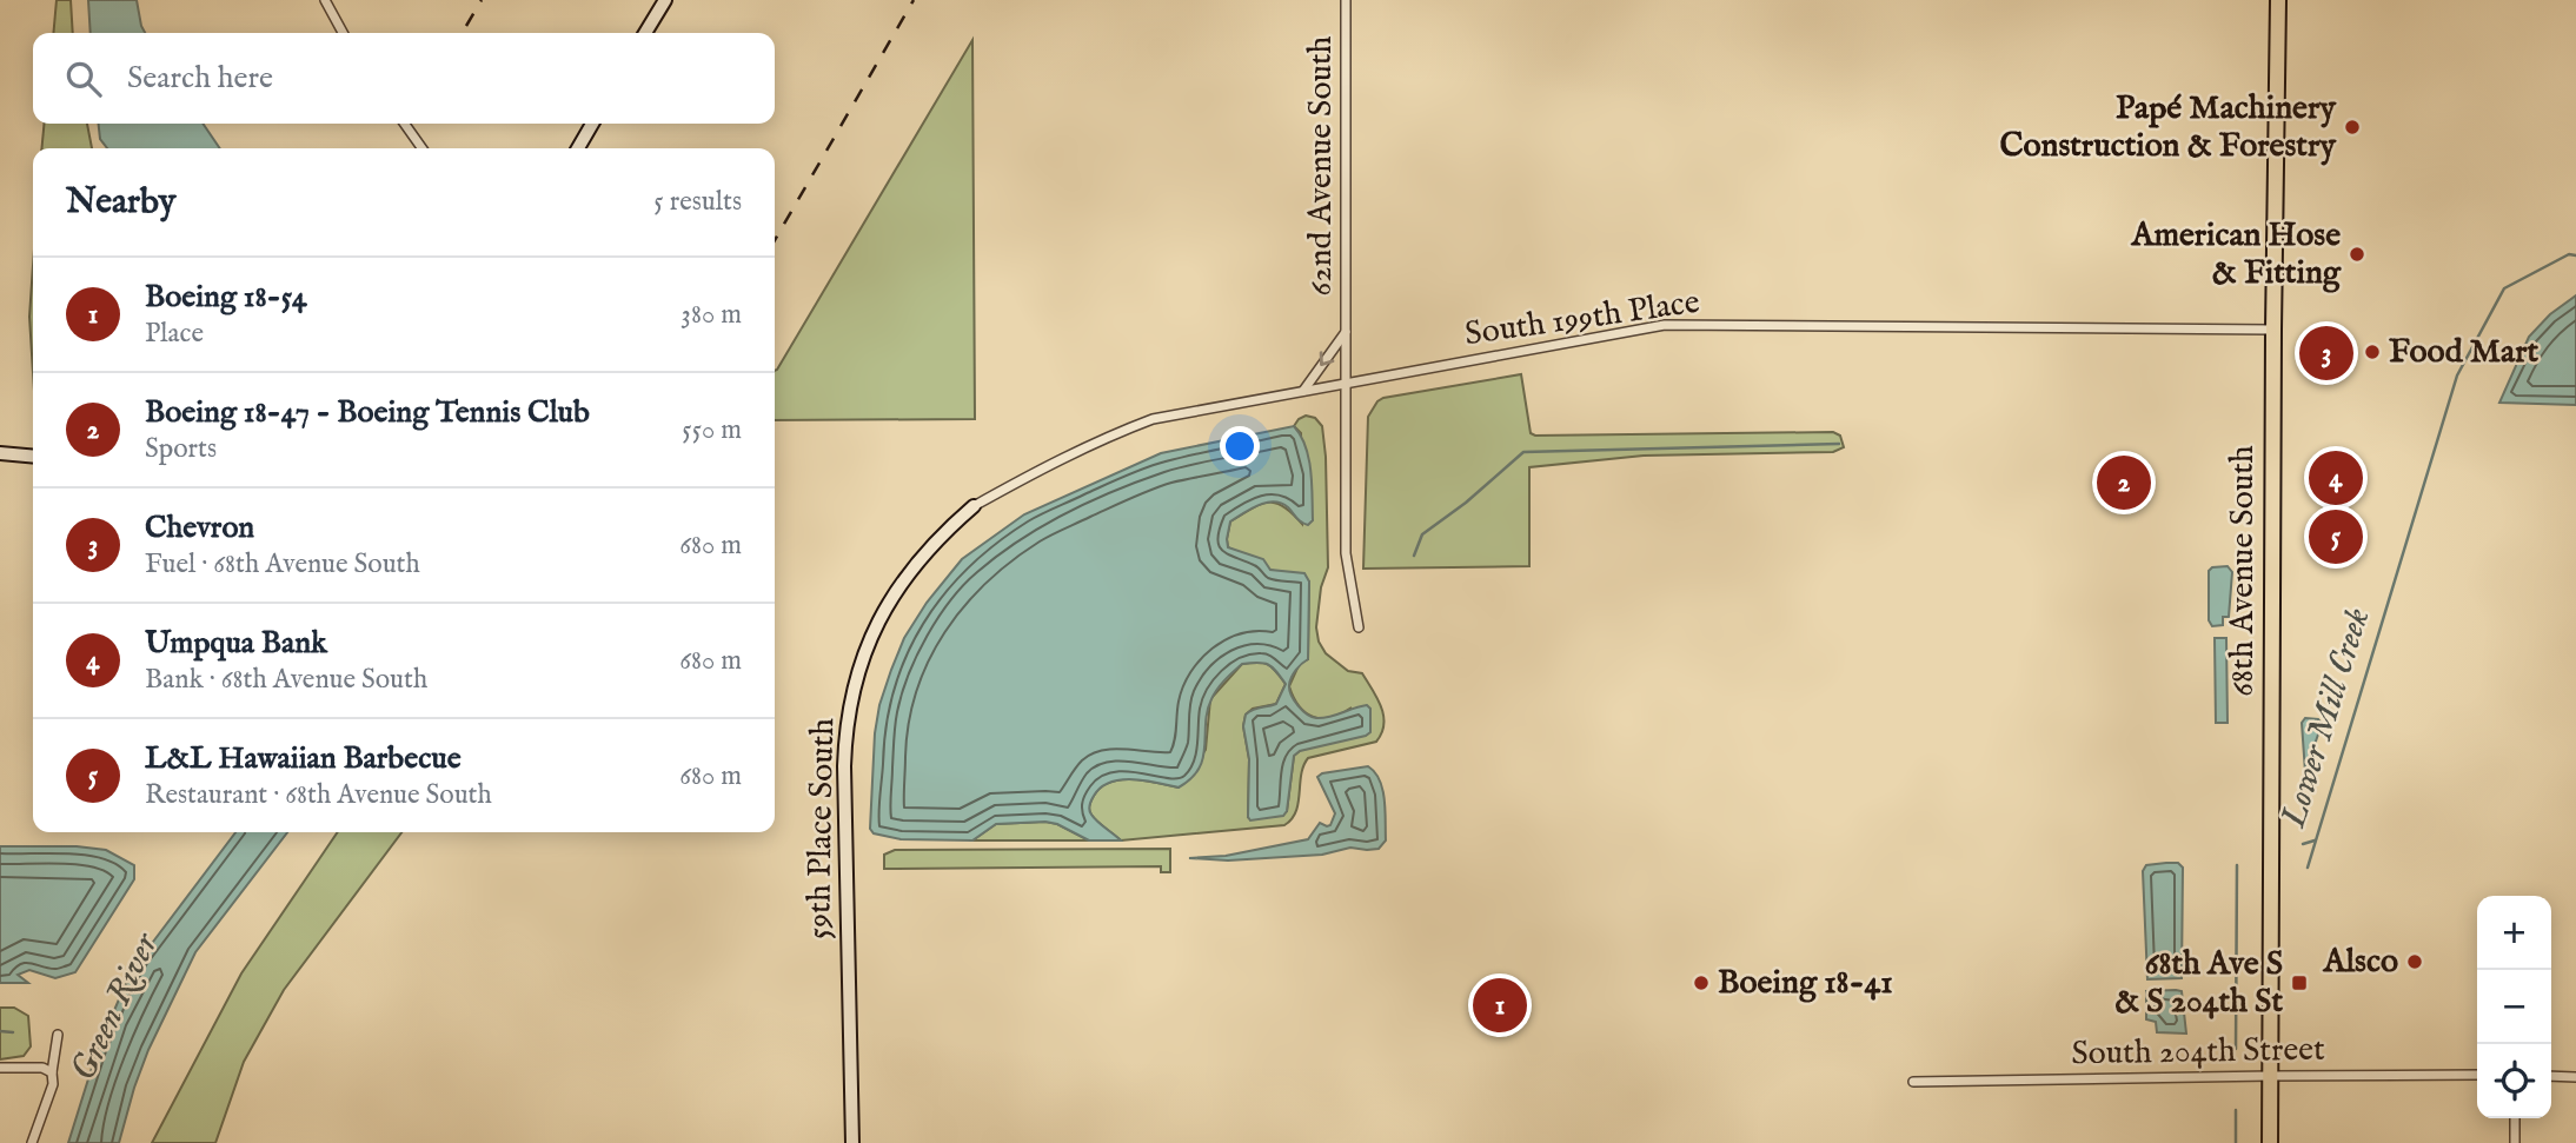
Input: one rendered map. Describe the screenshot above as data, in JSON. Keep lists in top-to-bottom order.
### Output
{
  "streets": {
    "main road": ["68th Avenue South"],
    "street": [
      "62nd Avenue South",
      "South 199th Place",
      "59th Place South",
      "South 204th Street"
    ]
  },
  "crossings": [
    ["62nd Avenue South", "South 199th Place"],
    ["South 199th Place", "68th Avenue South"],
    ["South 199th Place", "59th Place South"],
    ["68th Avenue South", "South 204th Street"]
  ],
  "water": ["Lower Mill Creek", "Green River"],
  "places": {
    "other": [
      "Papé Machinery Construction & Forestry",
      "American Hose & Fitting",
      "Food Mart",
      "Alsco",
      "Boeing 18-41"
    ],
    "transit": ["68th Ave S & S 204th St"]
  },
  "page": {
    "search": "Search here",
    "heading": ["Nearby", "5 results"],
    "list": [
      {
        "mark": "1",
        "name": "Boeing 18-54",
        "note": "Place",
        "value": "380 m"
      },
      {
        "mark": "2",
        "name": "Boeing 18-47 - Boeing Tennis Club",
        "note": "Sports",
        "value": "550 m"
      },
      {
        "mark": "3",
        "name": "Chevron",
        "note": "Fuel · 68th Avenue South",
        "value": "680 m"
      },
      {
        "mark": "4",
        "name": "Umpqua Bank",
        "note": "Bank · 68th Avenue South",
        "value": "680 m"
      },
      {
        "mark": "5",
        "name": "L&L Hawaiian Barbecue",
        "note": "Restaurant · 68th Avenue South",
        "value": "680 m"
      }
    ],
    "pins": [
      "3",
      "4",
      "2",
      "5",
      "1"
    ],
    "map_buttons": ["+", "−"]
  }
}
